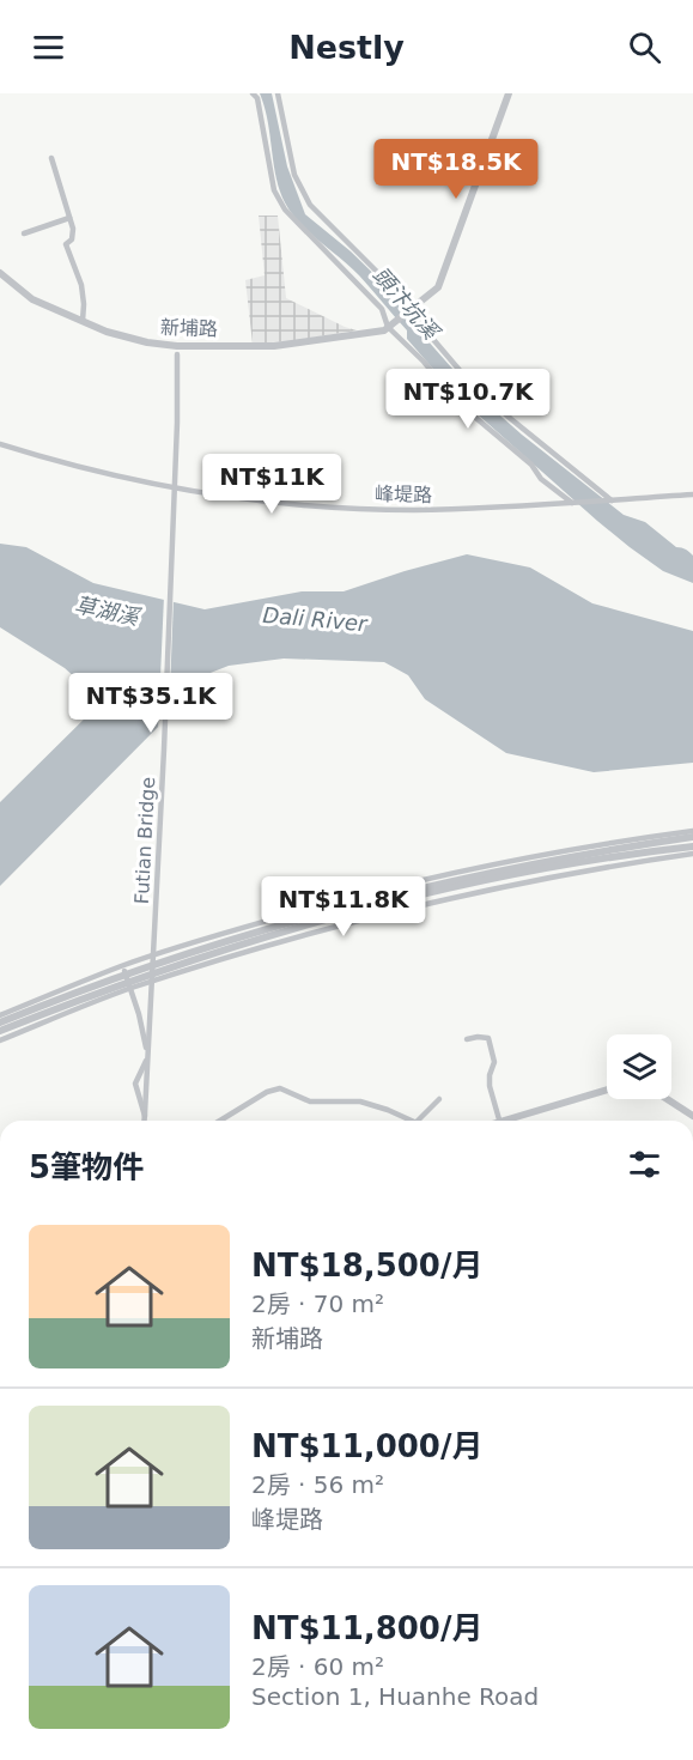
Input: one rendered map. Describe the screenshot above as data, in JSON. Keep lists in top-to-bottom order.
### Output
{
  "streets": {
    "street": ["新埔路", "峰堤路", "Futian Bridge"]
  },
  "crossings": [
    ["新埔路", "Futian Bridge"]
  ],
  "water": ["頭汴坑溪", "草湖溪", "Dali River"],
  "page": {
    "header": "Nestly",
    "price": [
      "NT$18.5K",
      "NT$10.7K",
      "NT$11K",
      "NT$35.1K",
      "NT$11.8K"
    ],
    "heading": "5筆物件",
    "list": [
      {
        "name": "NT$18,500/月",
        "note": "2房 · 70 m² · 新埔路"
      },
      {
        "name": "NT$11,000/月",
        "note": "2房 · 56 m² · 峰堤路"
      },
      {
        "name": "NT$11,800/月",
        "note": "2房 · 60 m² · Section 1, Huanhe Road"
      }
    ]
  }
}
